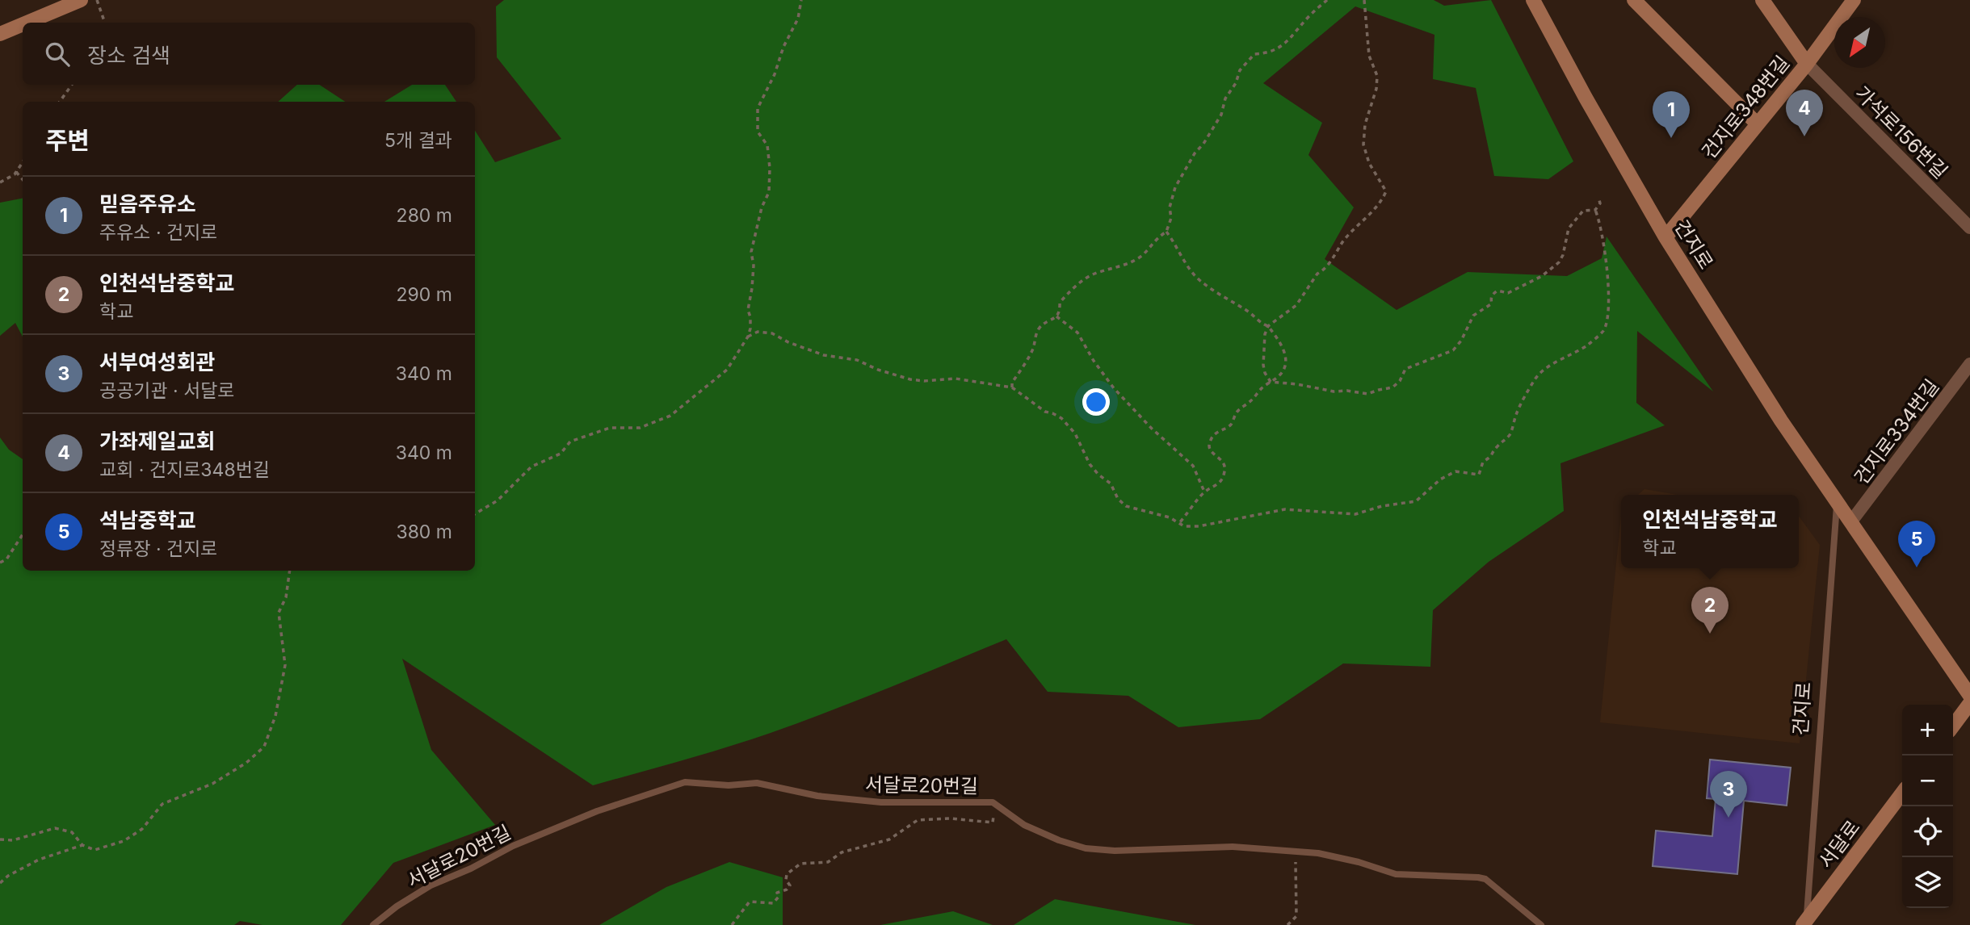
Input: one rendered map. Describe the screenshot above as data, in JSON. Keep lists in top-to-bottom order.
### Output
{
  "streets": {
    "street": [
      "건지로348번길",
      "가석로156번길",
      "건지로",
      "건지로334번길",
      "서달로"
    ],
    "lane": ["서달로20번길"]
  },
  "crossings": [
    ["건지로348번길", "가석로156번길"],
    ["건지로348번길", "건지로"],
    ["건지로", "건지로334번길"],
    ["건지로", "서달로"]
  ],
  "north": "bottom left",
  "page": {
    "search": "장소 검색",
    "pins": [
      "4",
      "1",
      "5",
      "2",
      "3"
    ],
    "heading": ["주변", "5개 결과"],
    "list": [
      {
        "mark": "1",
        "name": "믿음주유소",
        "note": "주유소 · 건지로",
        "value": "280 m"
      },
      {
        "mark": "2",
        "name": "인천석남중학교",
        "note": "학교",
        "value": "290 m"
      },
      {
        "mark": "3",
        "name": "서부여성회관",
        "note": "공공기관 · 서달로",
        "value": "340 m"
      },
      {
        "mark": "4",
        "name": "가좌제일교회",
        "note": "교회 · 건지로348번길",
        "value": "340 m"
      },
      {
        "mark": "5",
        "name": "석남중학교",
        "note": "정류장 · 건지로",
        "value": "380 m"
      }
    ],
    "popup": ["인천석남중학교", "학교"],
    "map_buttons": ["+", "−"]
  }
}
